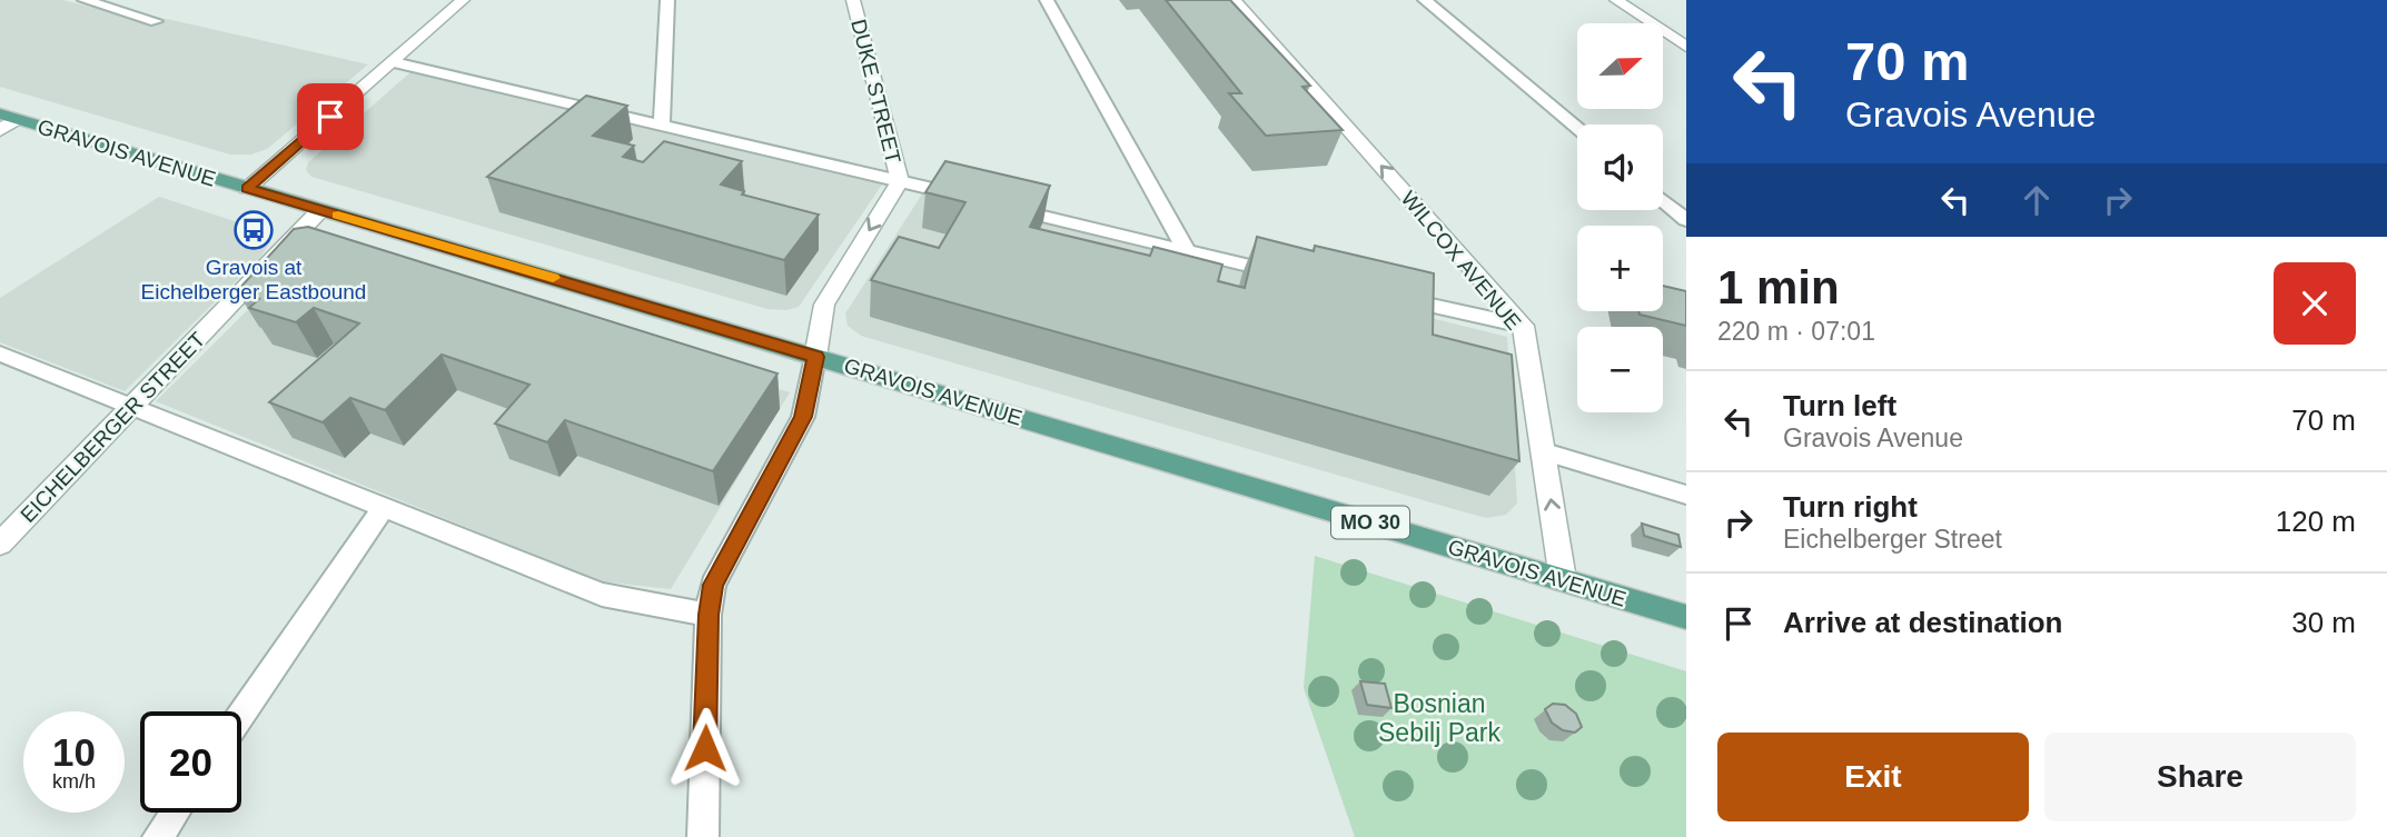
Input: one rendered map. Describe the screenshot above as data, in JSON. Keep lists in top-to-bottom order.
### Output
{
  "streets": {
    "main road": ["GRAVOIS AVENUE", "MO 30"],
    "street": ["DUKE STREET", "WILCOX AVENUE", "EICHELBERGER STREET"]
  },
  "crossings": [
    ["DUKE STREET", "GRAVOIS AVENUE"],
    ["GRAVOIS AVENUE", "WILCOX AVENUE"],
    ["GRAVOIS AVENUE", "EICHELBERGER STREET"]
  ],
  "one_way": ["WILCOX AVENUE"],
  "parks": ["Bosnian Sebilj Park"],
  "places": {
    "bus stop": ["Gravois at Eichelberger Eastbound"]
  },
  "north": "right",
  "page": {
    "turn": ["70 m", "Gravois Avenue"],
    "map_buttons": ["+", "−"],
    "heading": ["1 min", "220 m · 07:01"],
    "list": [
      {
        "name": "Turn left",
        "note": "Gravois Avenue",
        "value": "70 m"
      },
      {
        "name": "Turn right",
        "note": "Eichelberger Street",
        "value": "120 m"
      },
      {
        "name": "Arrive at destination",
        "value": "30 m"
      }
    ],
    "speed": "10 km/h",
    "limit": "20",
    "buttons": ["Exit", "Share"]
  }
}
